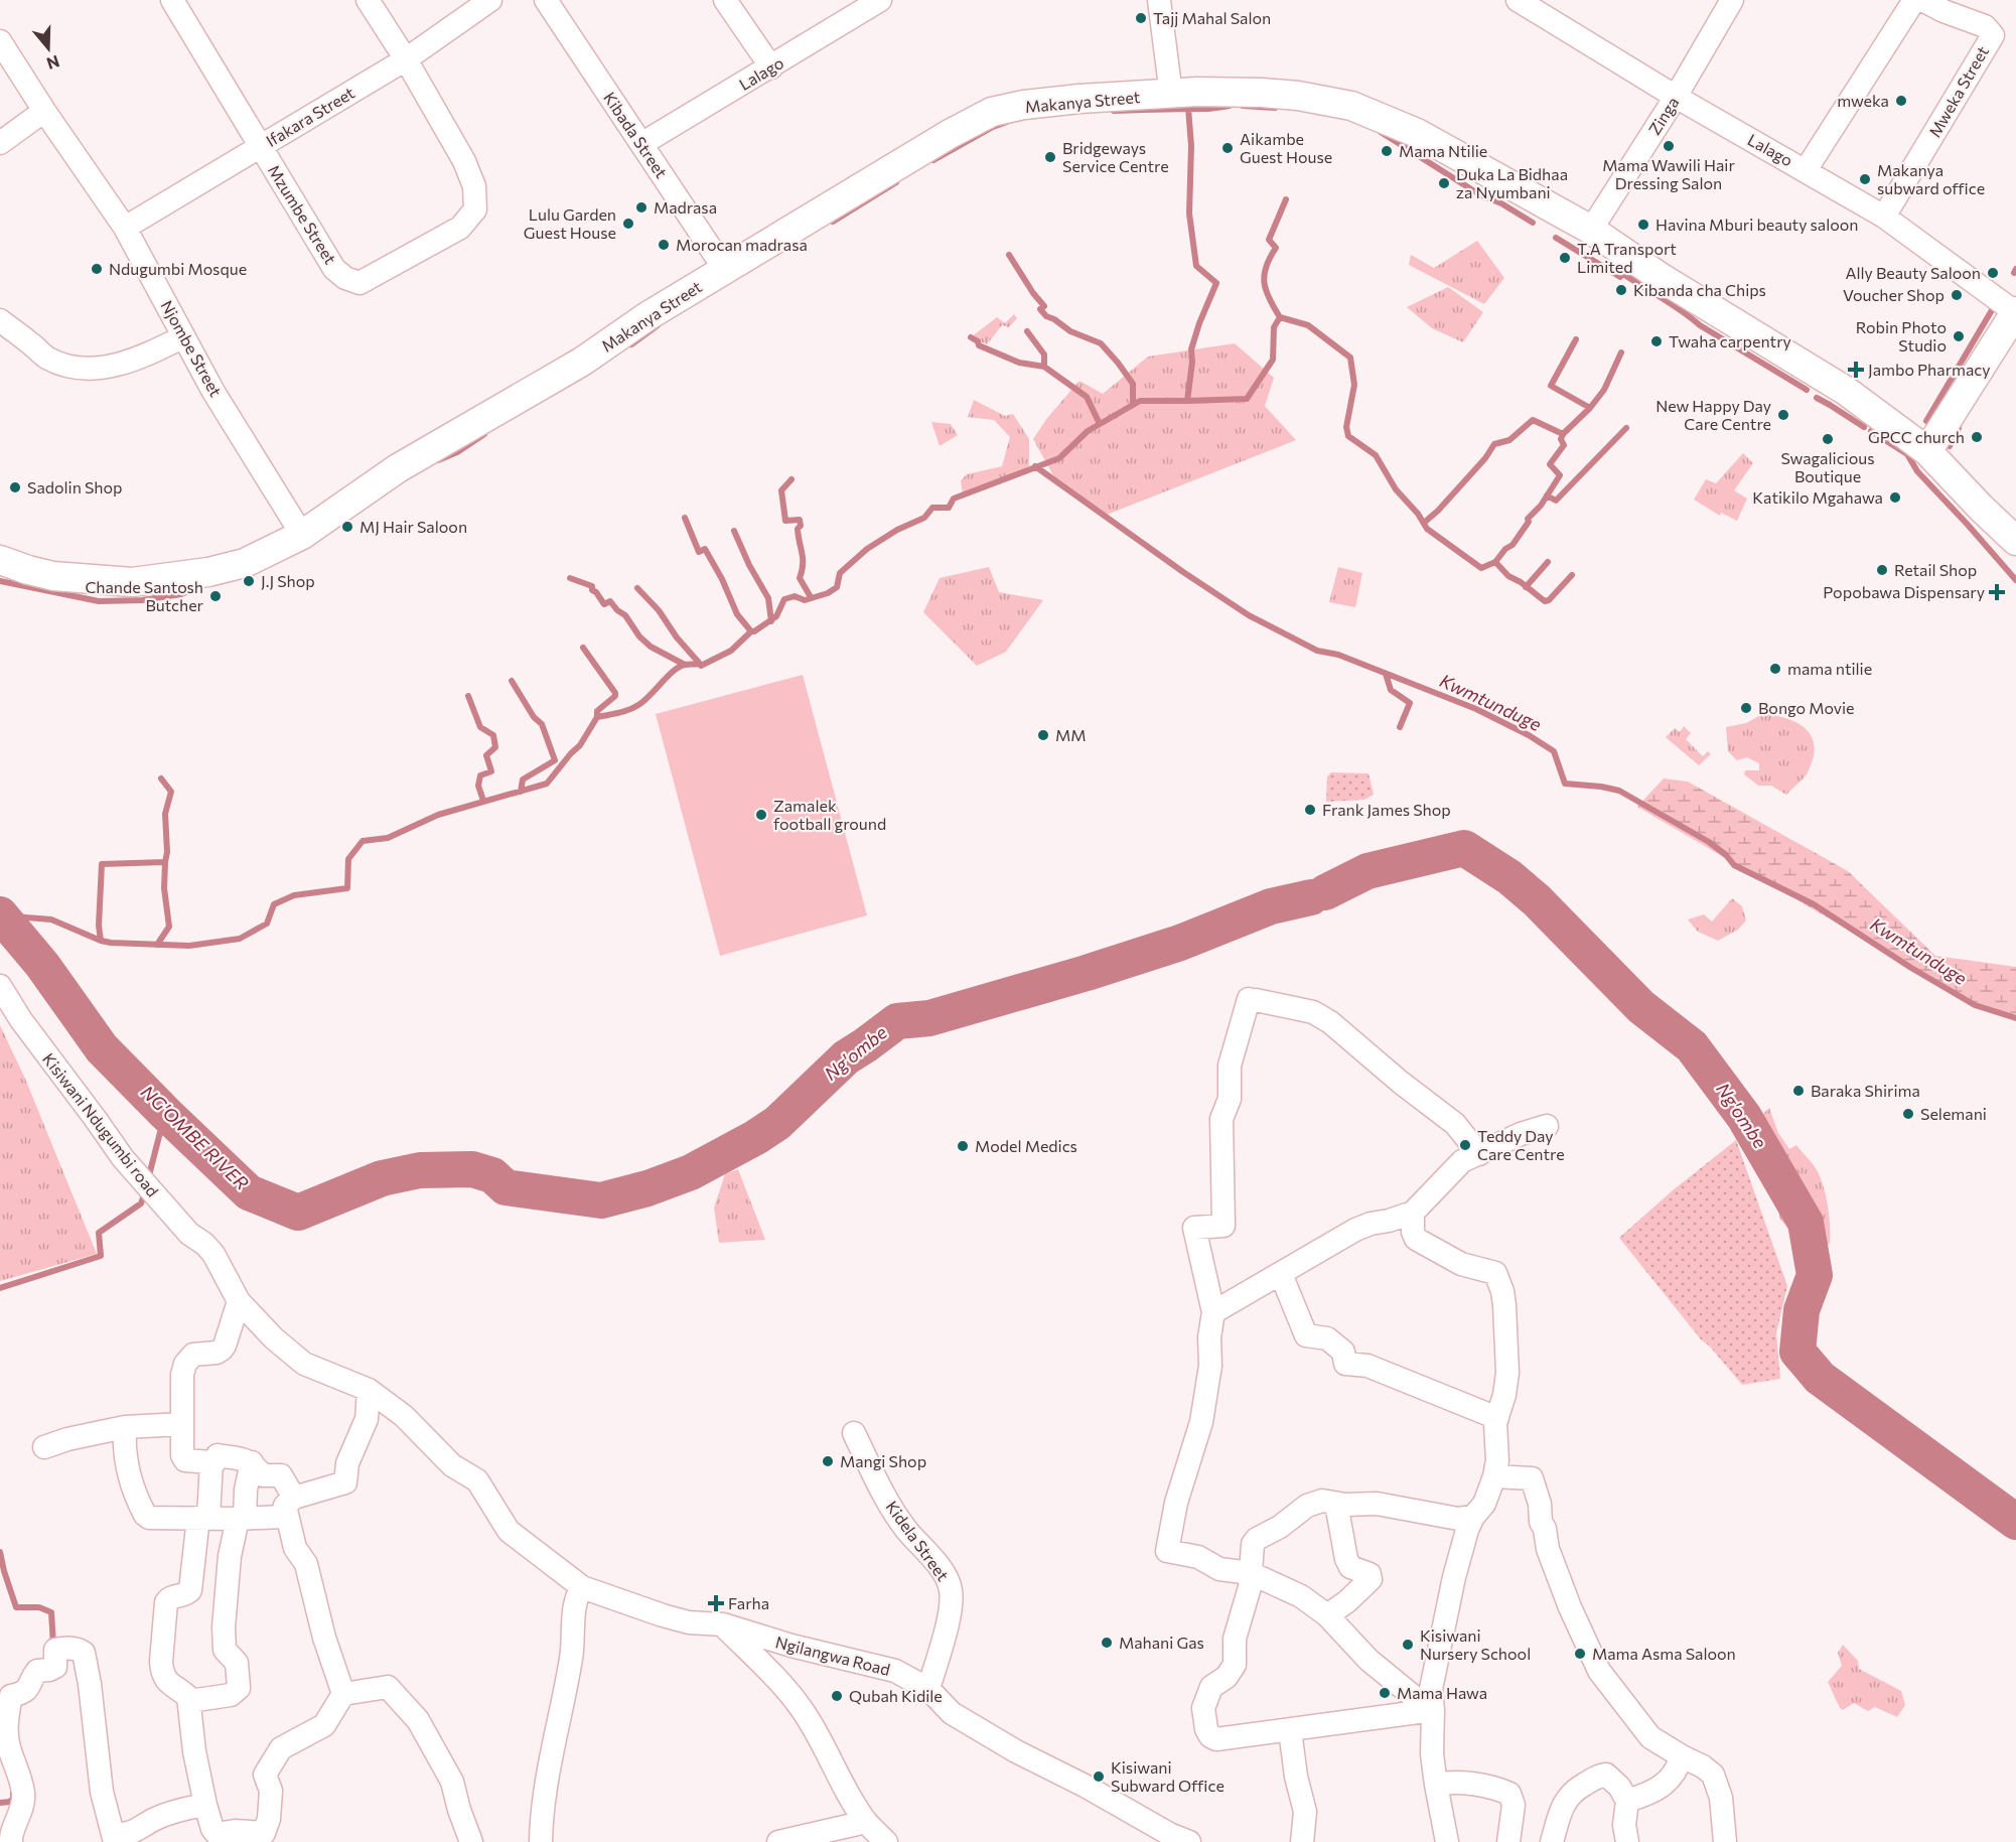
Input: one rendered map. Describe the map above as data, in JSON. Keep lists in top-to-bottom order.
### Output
{
  "streets": {
    "street": [
      "Lalago",
      "Mweka Street",
      "Makanya Street",
      "Zinga",
      "Ifakara Street",
      "Kibada Street",
      "Mzumbe Street",
      "Njombe Street",
      "Kisiwani Ndugumbi road",
      "Kidela Street",
      "Ngilangwa Road"
    ]
  },
  "crossings": [
    ["Lalago", "Mweka Street"],
    ["Lalago", "Zinga"],
    ["Lalago", "Kibada Street"],
    ["Makanya Street", "Zinga"],
    ["Makanya Street", "Kibada Street"],
    ["Makanya Street", "Njombe Street"],
    ["Ifakara Street", "Mzumbe Street"],
    ["Ifakara Street", "Njombe Street"],
    ["Kisiwani Ndugumbi road", "Ngilangwa Road"],
    ["Kidela Street", "Ngilangwa Road"]
  ],
  "water": ["Kwmtunduge", "Ng'ombe", "NG'OMBE RIVER"],
  "places": {
    "other": [
      "Tajj Mahal Salon",
      "mweka",
      "Mama Wawili Hair Dressing Salon",
      "Aikambe Guest House",
      "Mama Ntilie",
      "Bridgeways Service Centre",
      "Makanya subward office",
      "Duka La Bidhaa za Nyumbani",
      "Madrasa",
      "Lulu Garden Guest House",
      "Havina Mburi beauty saloon",
      "Morocan madrasa",
      "T.A Transport Limited",
      "Ndugumbi Mosque",
      "Ally Beauty Saloon",
      "Kibanda cha Chips",
      "Voucher Shop",
      "Robin Photo Studio",
      "Twaha carpentry",
      "New Happy Day Care Centre",
      "GPCC church",
      "Swagalicious Boutique",
      "Sadolin Shop",
      "Katikilo Mgahawa",
      "MJ Hair Saloon",
      "Retail Shop",
      "J.J Shop",
      "Chande Santosh Butcher",
      "mama ntilie",
      "Bongo Movie",
      "MM",
      "Frank James Shop",
      "Zamalek football ground",
      "Baraka Shirima",
      "Selemani",
      "Teddy Day Care Centre",
      "Model Medics",
      "Mangi Shop",
      "Mahani Gas",
      "Kisiwani Nursery School",
      "Mama Asma Saloon",
      "Mama Hawa",
      "Qubah Kidile",
      "Kisiwani Subward Office"
    ],
    "health": ["Jambo Pharmacy", "Popobawa Dispensary", "Farha"]
  },
  "north": "bottom"
}
